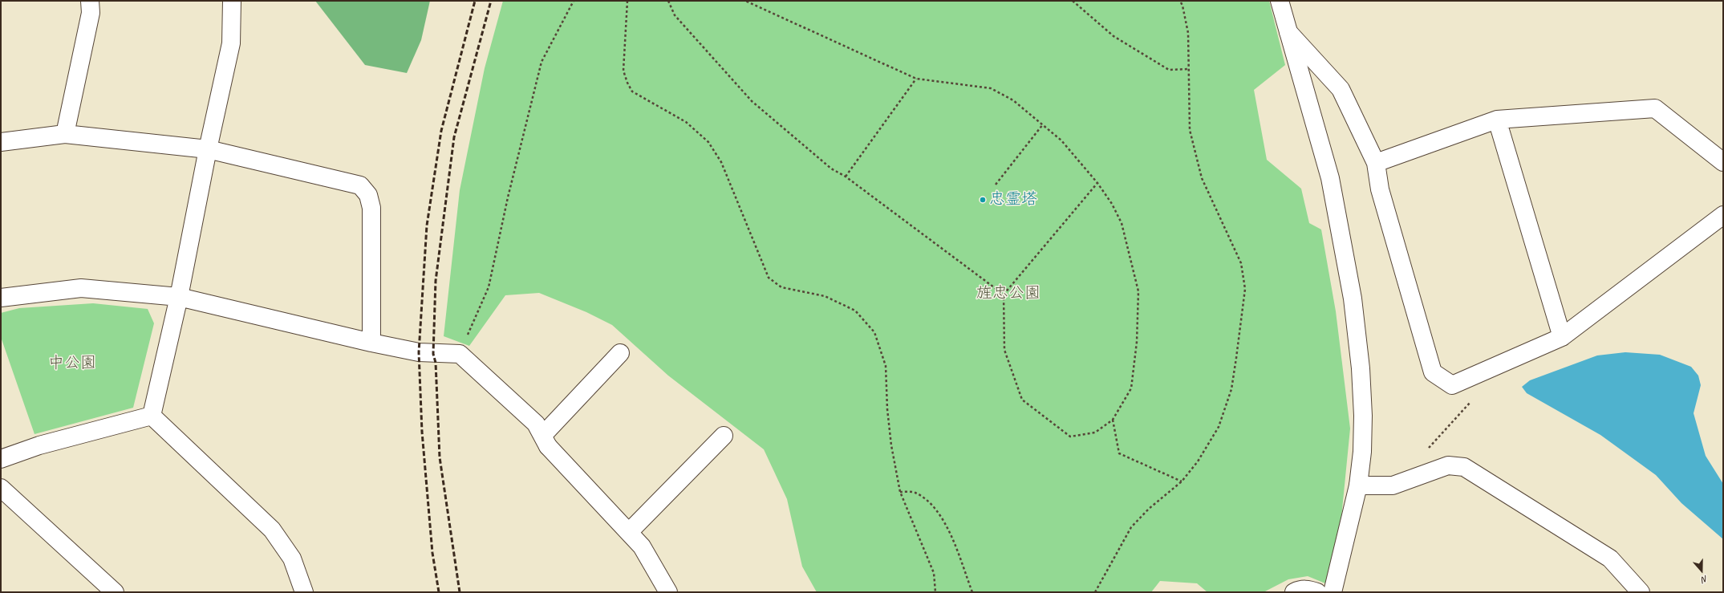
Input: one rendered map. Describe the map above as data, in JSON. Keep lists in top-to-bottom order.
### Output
{
  "parks": ["旌忠公園", "中公園"],
  "places": ["忠霊塔"],
  "north": "bottom"
}
